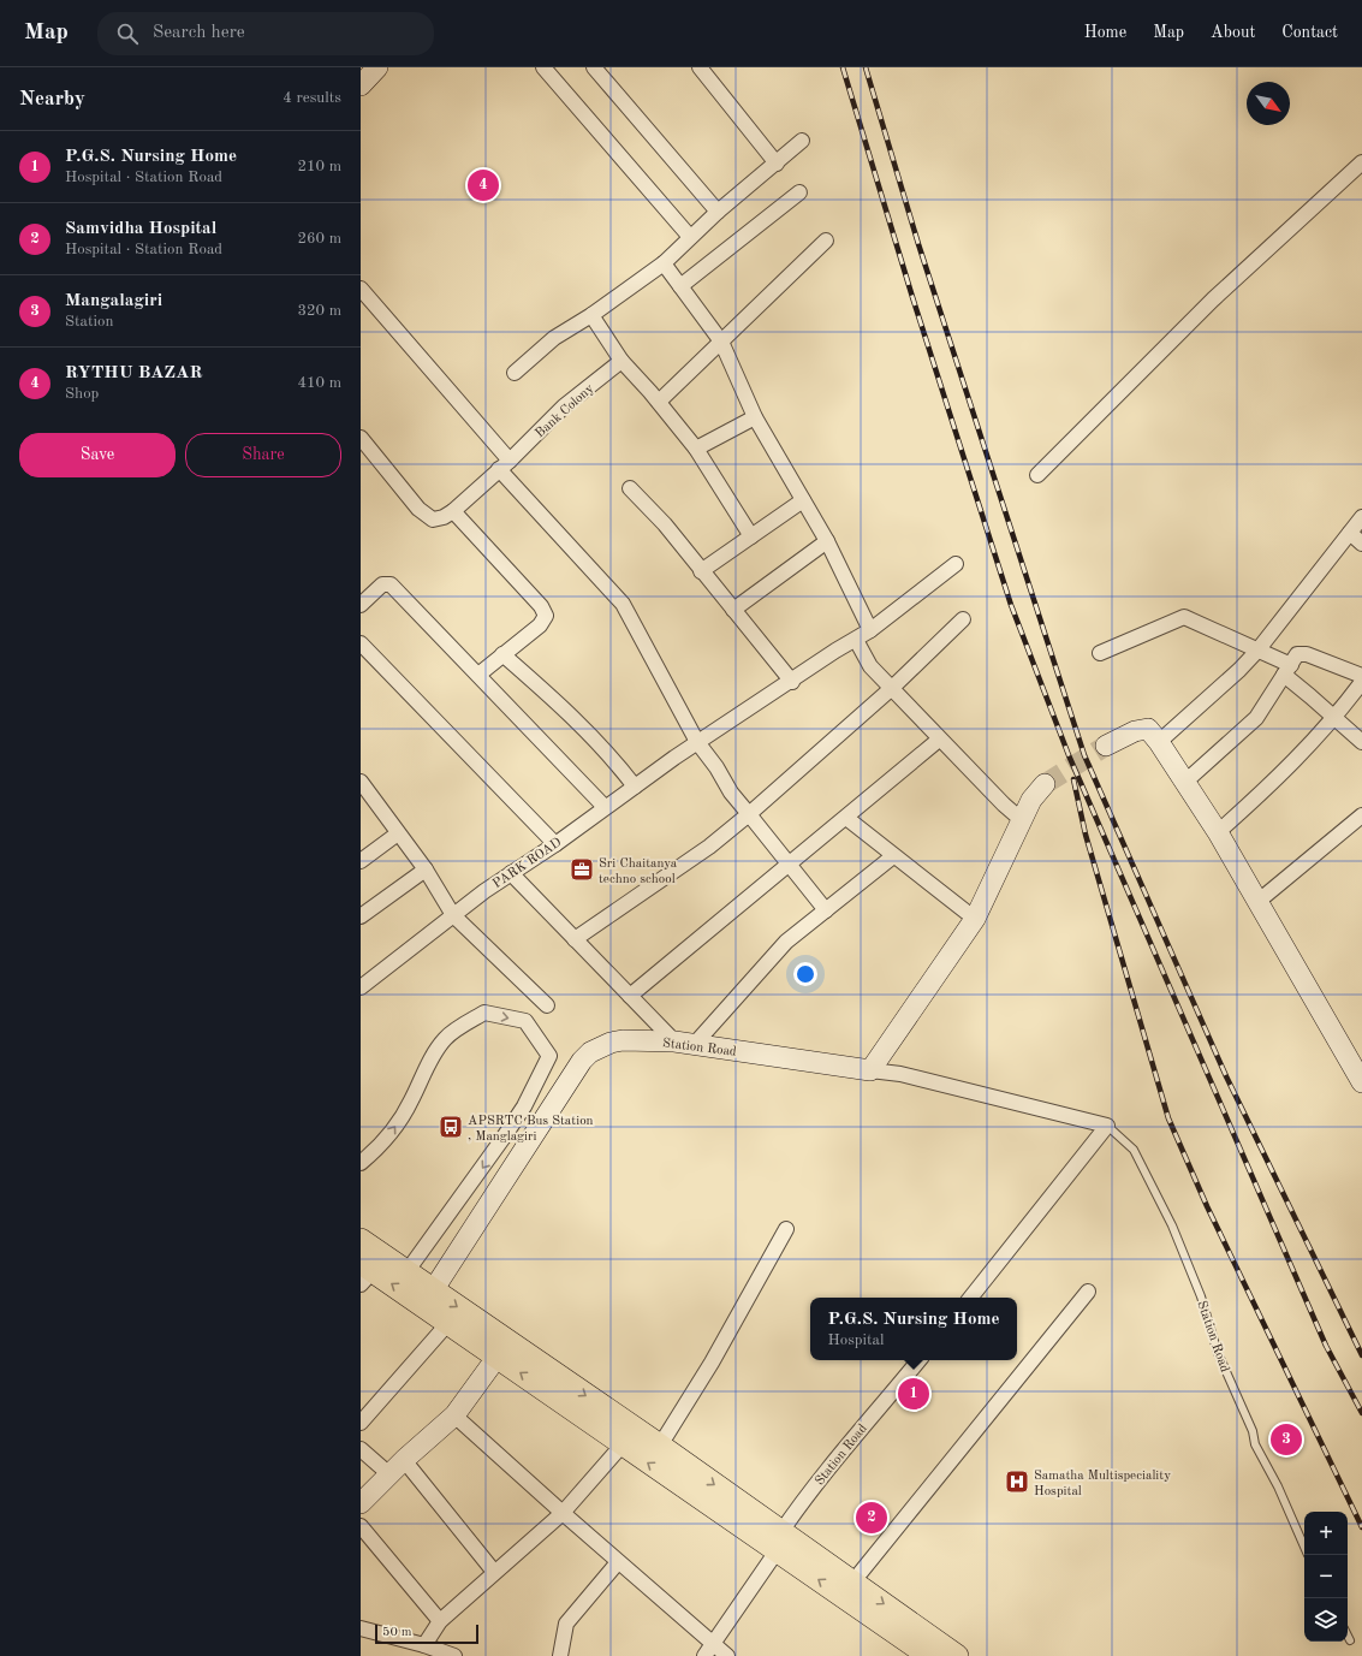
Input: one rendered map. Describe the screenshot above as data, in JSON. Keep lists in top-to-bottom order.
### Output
{
  "streets": {
    "street": ["Bank Colony", "PARK ROAD", "Station Road"]
  },
  "places": {
    "office": ["Sri Chaitanya techno school"],
    "bus stop": ["APSRTC Bus Station , Manglagiri"],
    "hospital": ["Samatha Multispeciality Hospital"]
  },
  "scale_bar": "50 m",
  "north": "bottom right",
  "page": {
    "header": "Map",
    "search": "Search here",
    "nav": [
      "Home",
      "Map",
      "About",
      "Contact"
    ],
    "heading": ["Nearby", "4 results"],
    "list": [
      {
        "mark": "1",
        "name": "P.G.S. Nursing Home",
        "note": "Hospital · Station Road",
        "value": "210 m"
      },
      {
        "mark": "2",
        "name": "Samvidha Hospital",
        "note": "Hospital · Station Road",
        "value": "260 m"
      },
      {
        "mark": "3",
        "name": "Mangalagiri",
        "note": "Station",
        "value": "320 m"
      },
      {
        "mark": "4",
        "name": "RYTHU BAZAR",
        "note": "Shop",
        "value": "410 m"
      }
    ],
    "pins": [
      "4",
      "1",
      "3",
      "2"
    ],
    "buttons": ["Save", "Share"],
    "popup": ["P.G.S. Nursing Home", "Hospital"],
    "map_buttons": ["+", "−"],
    "scale": "50 m"
  }
}
